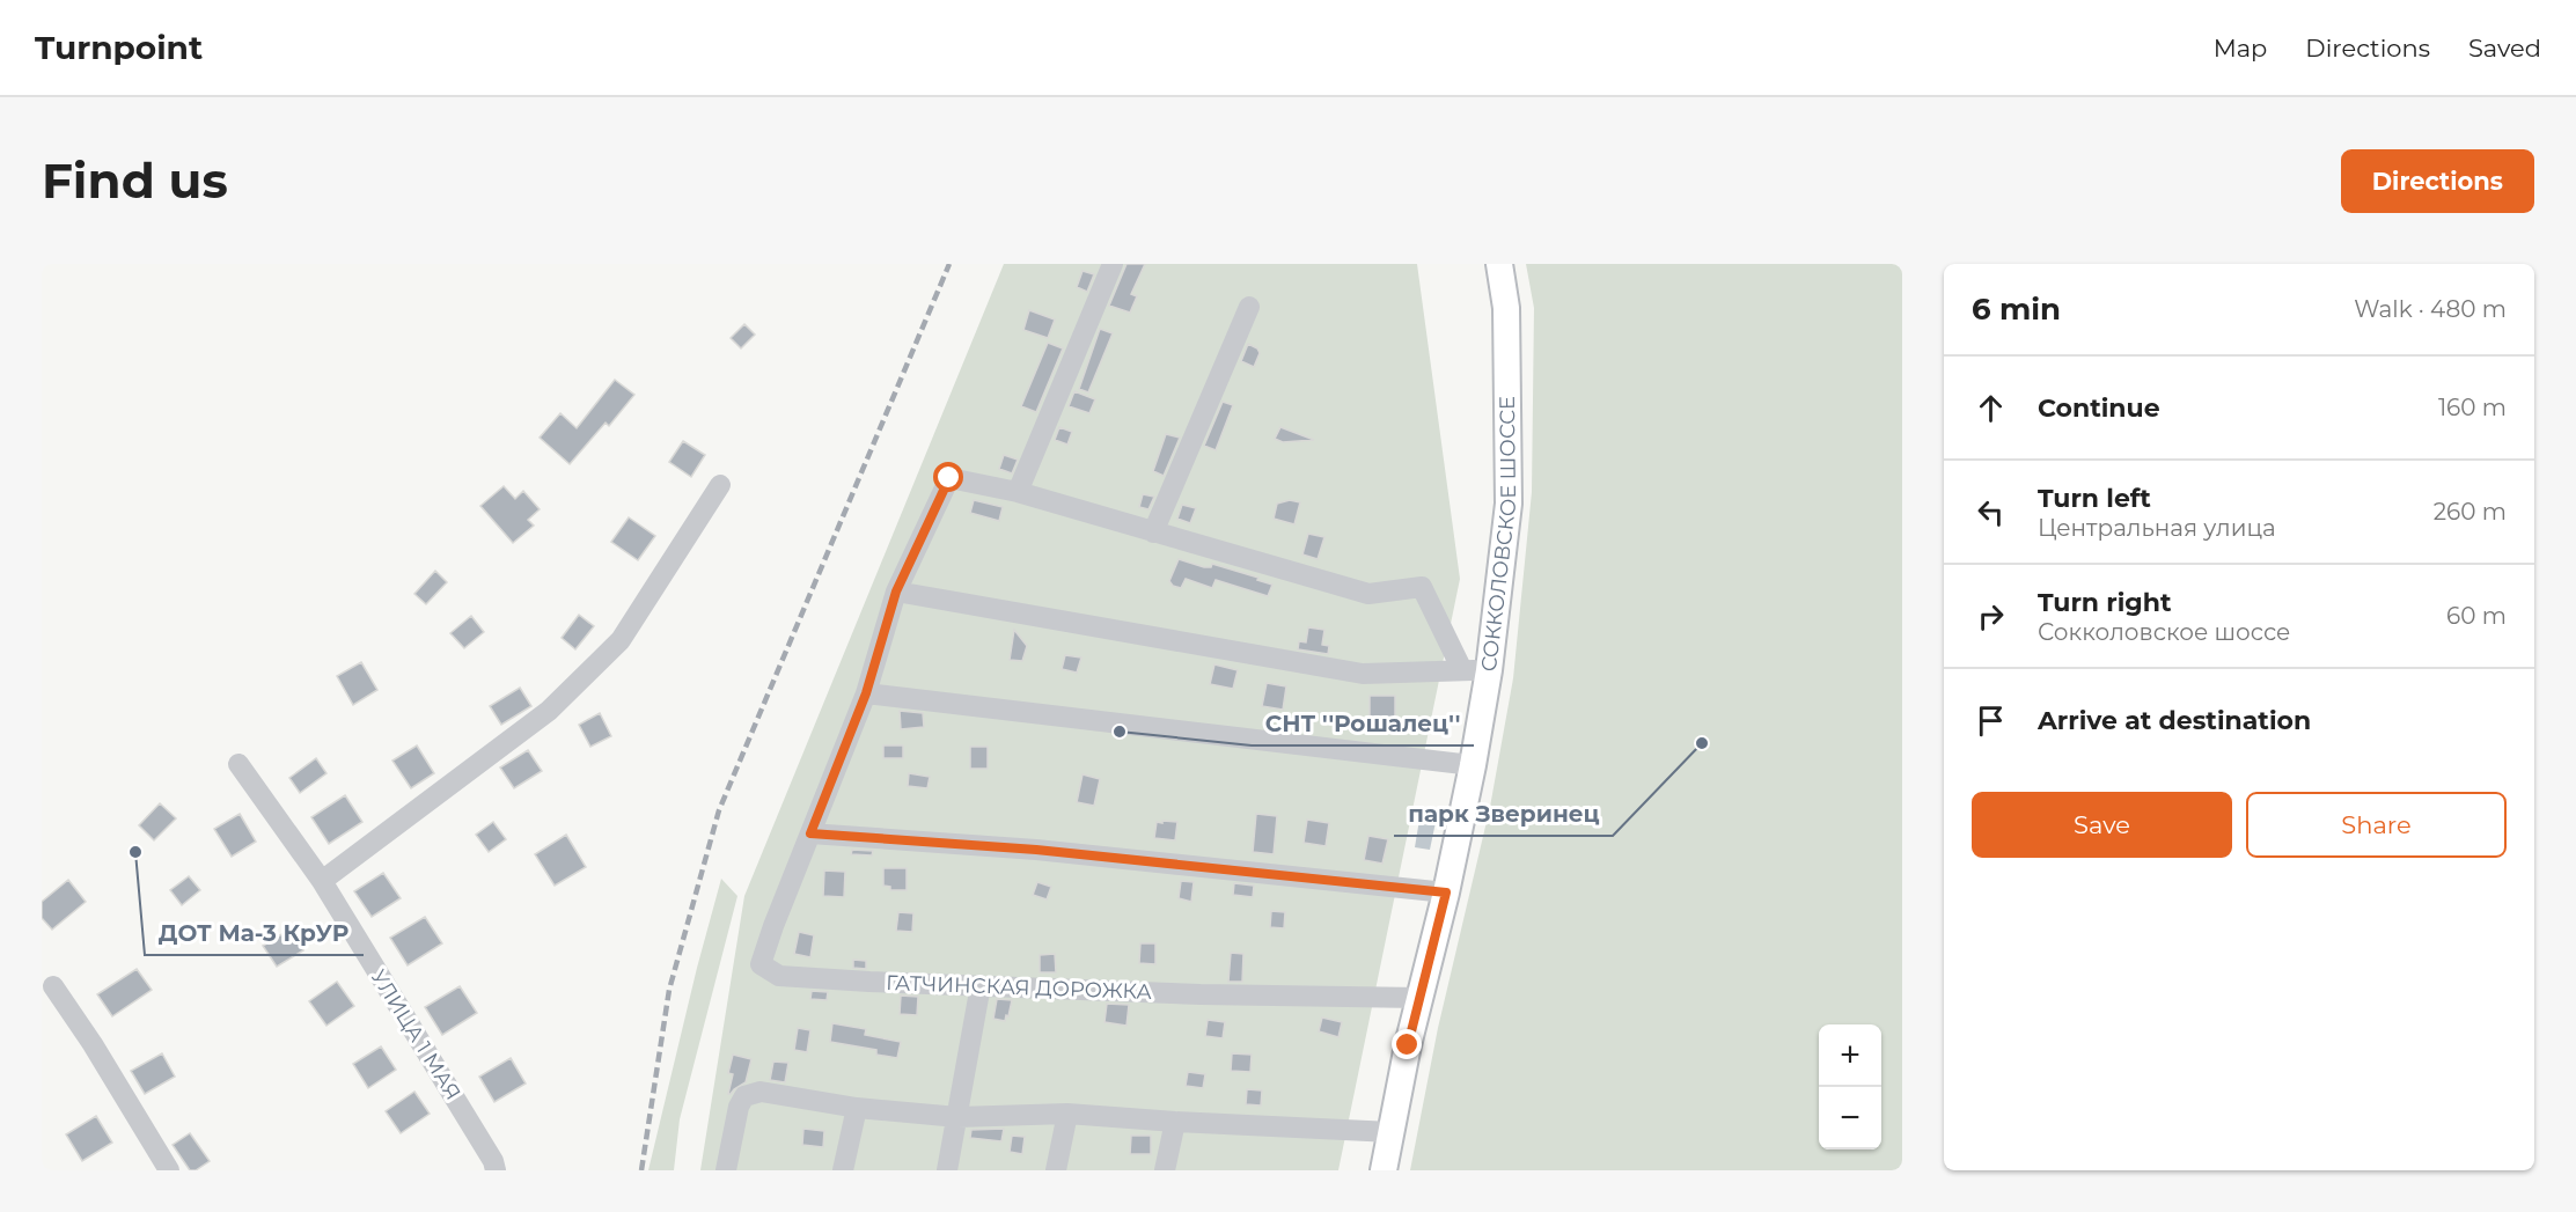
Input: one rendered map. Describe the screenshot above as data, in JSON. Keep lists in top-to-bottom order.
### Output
{
  "streets": {
    "main road": ["СОККОЛОВСКОЕ ШОССЕ"],
    "street": ["ГАТЧИНСКАЯ ДОРОЖКА", "УЛИЦА 1 МАЯ"]
  },
  "crossings": [
    ["СОККОЛОВСКОЕ ШОССЕ", "ГАТЧИНСКАЯ ДОРОЖКА"]
  ],
  "places": ["СНТ ''Рошалец''", "парк Зверинец", "ДОТ Ма-3 КрУР"],
  "page": {
    "header": "Turnpoint",
    "nav": ["Map", "Directions", "Saved"],
    "buttons": [
      "Directions",
      ["Save", "Share"]
    ],
    "title": "Find us",
    "heading": ["6 min", "Walk · 480 m"],
    "list": [
      ["Continue", "160 m"],
      ["Turn left", "Центральная улица", "260 m"],
      ["Turn right", "Сокколовское шоссе", "60 m"],
      "Arrive at destination"
    ],
    "map_buttons": ["+", "−"]
  }
}
